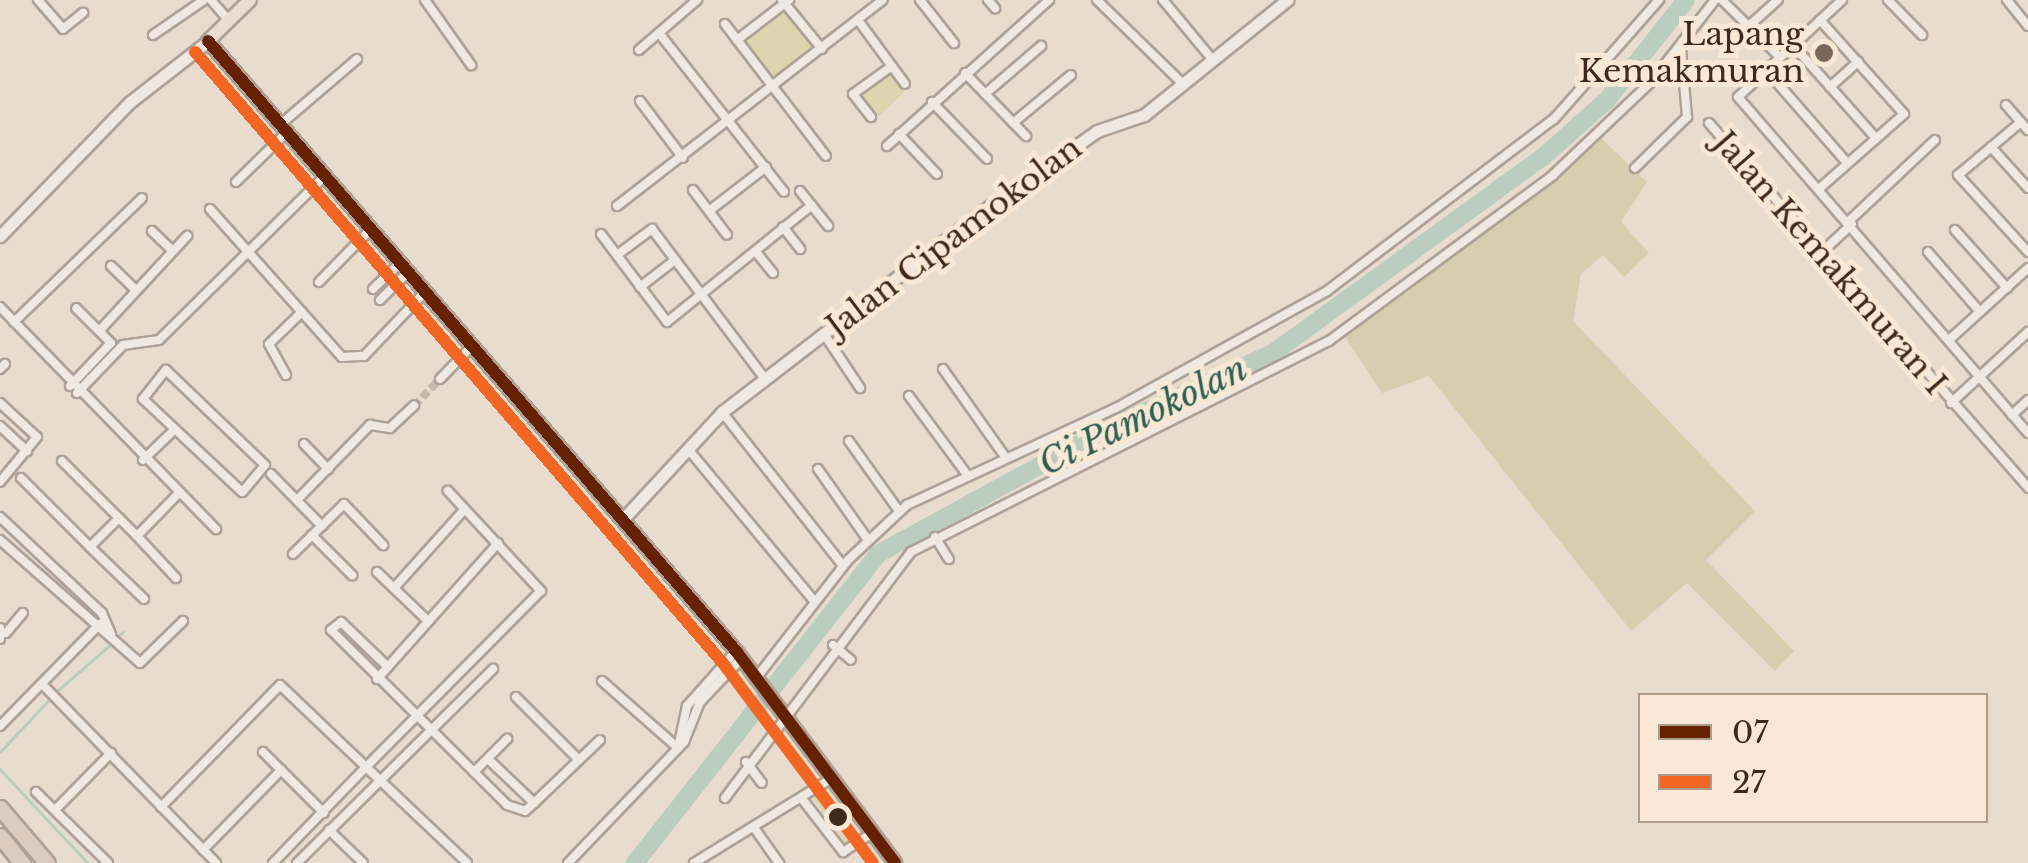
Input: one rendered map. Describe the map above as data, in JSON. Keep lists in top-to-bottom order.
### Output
{
  "streets": {
    "street": ["Jalan Cipamokolan", "Jalan Kemakmuran I"]
  },
  "water": ["Ci Pamokolan"],
  "places": ["Lapang Kemakmuran"],
  "lines": ["transit line 07", "transit line 27"],
  "legend": ["07", "27"]
}
